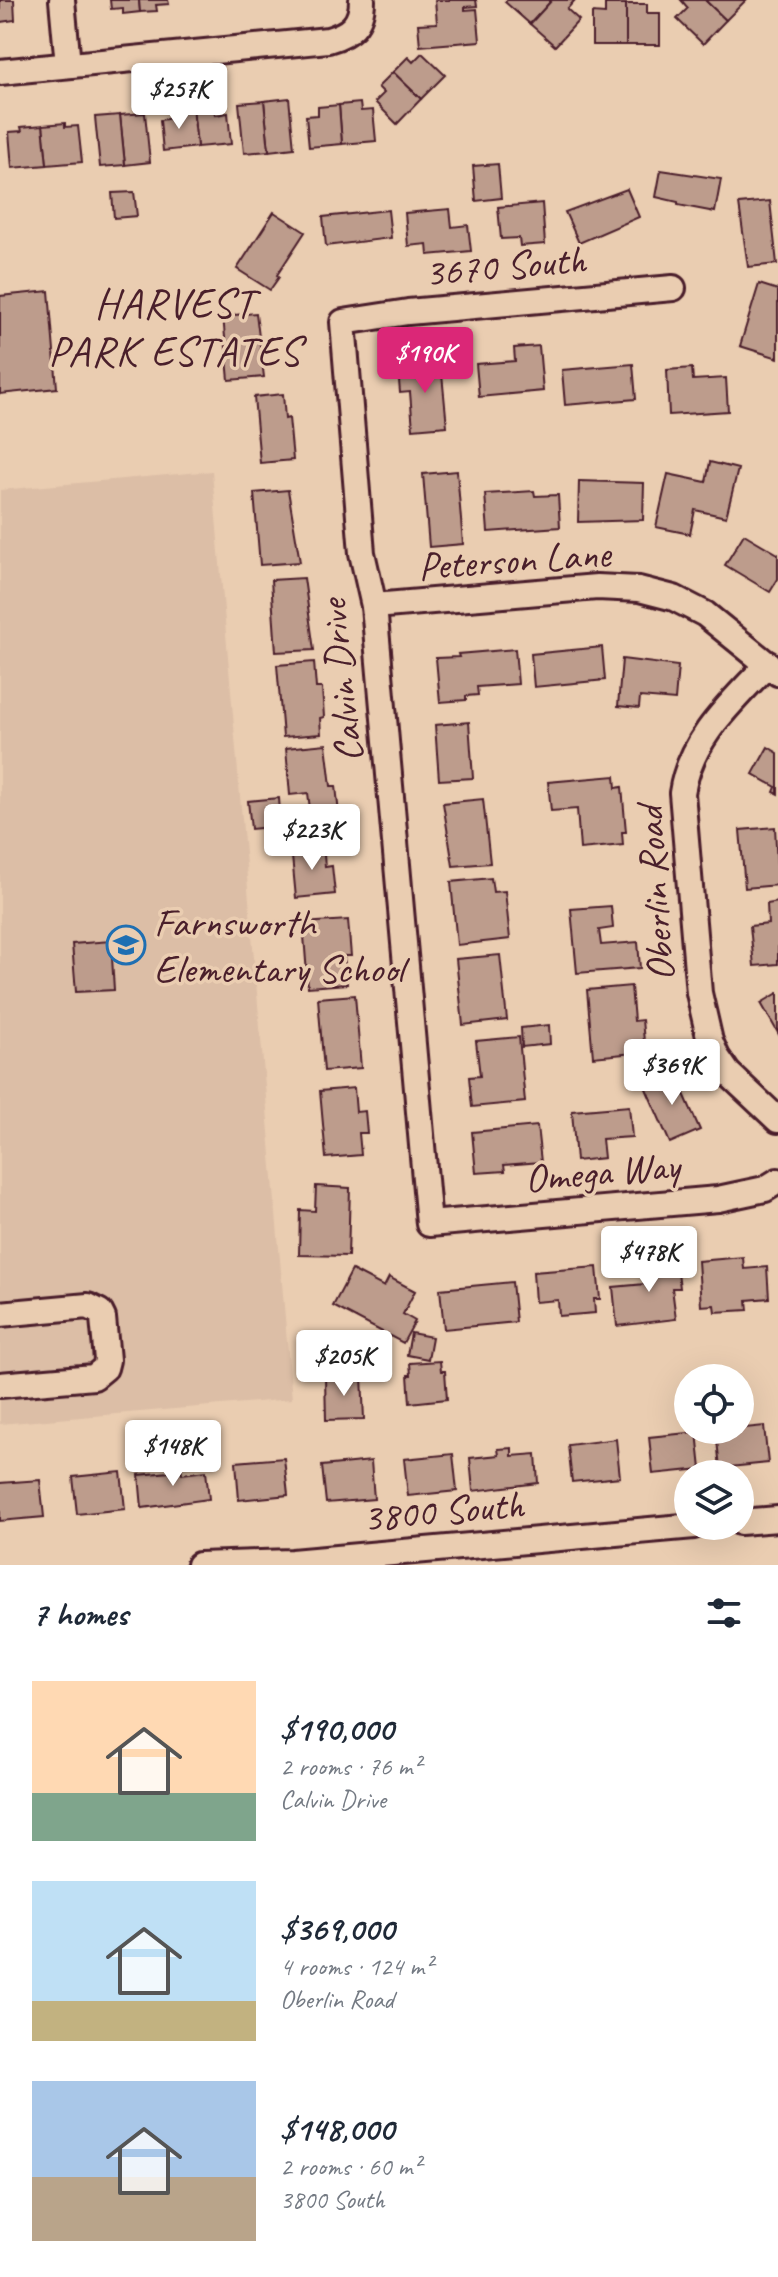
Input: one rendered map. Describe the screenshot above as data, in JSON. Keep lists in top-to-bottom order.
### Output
{
  "streets": {
    "street": [
      "3670 South",
      "Peterson Lane",
      "Calvin Drive",
      "Oberlin Road",
      "Omega Way",
      "3800 South"
    ]
  },
  "crossings": [
    ["3670 South", "Calvin Drive"],
    ["Peterson Lane", "Calvin Drive"],
    ["Peterson Lane", "Oberlin Road"],
    ["Calvin Drive", "Omega Way"]
  ],
  "districts": ["HARVEST PARK ESTATES"],
  "places": {
    "school or university": ["Farnsworth Elementary School"]
  },
  "page": {
    "price": [
      "$257K",
      "$190K",
      "$223K",
      "$369K",
      "$478K",
      "$205K",
      "$148K"
    ],
    "heading": "7 homes",
    "list": [
      {
        "name": "$190,000",
        "note": "2 rooms · 76 m² · Calvin Drive"
      },
      {
        "name": "$369,000",
        "note": "4 rooms · 124 m² · Oberlin Road"
      },
      {
        "name": "$148,000",
        "note": "2 rooms · 60 m² · 3800 South"
      }
    ]
  }
}
